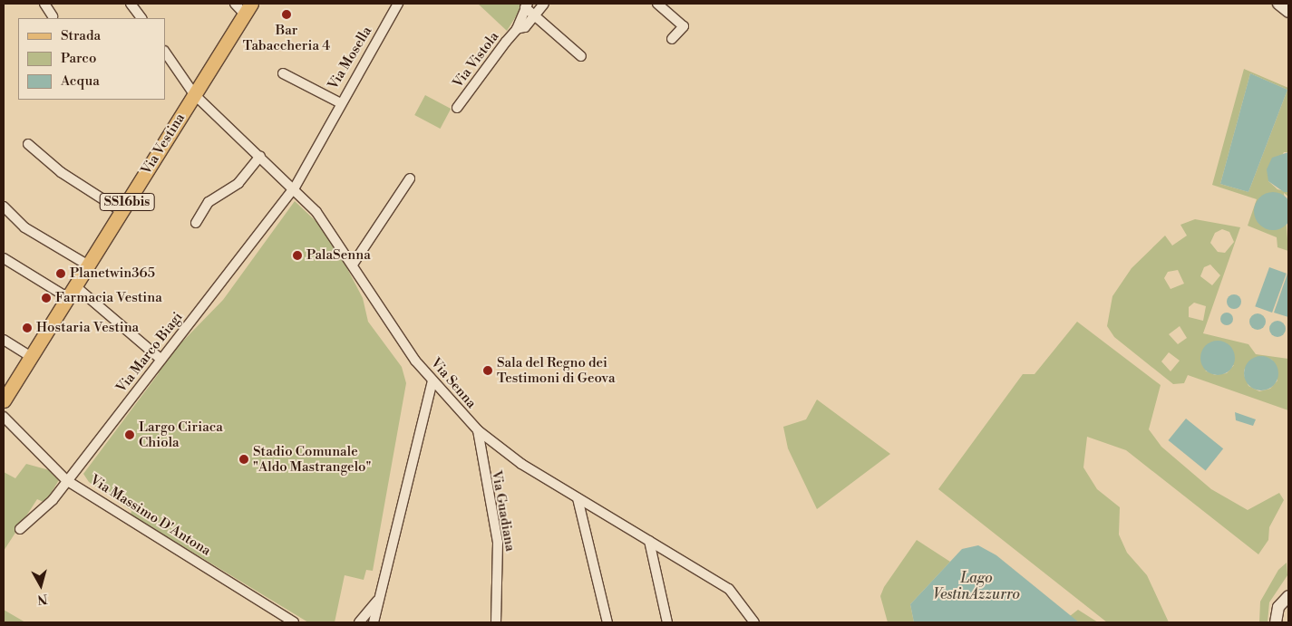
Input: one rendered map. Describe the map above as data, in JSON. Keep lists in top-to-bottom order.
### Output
{
  "streets": {
    "main road": ["Via Vestina", "SS16bis"],
    "street": [
      "Via Mosella",
      "Via Vistola",
      "Via Marco Biagi",
      "Via Senna",
      "Via Guadiana",
      "Via Massimo D'Antona"
    ]
  },
  "crossings": [
    ["Via Mosella", "Via Marco Biagi"],
    ["Via Mosella", "Via Senna"],
    ["Via Vestina", "Via Senna"],
    ["Via Marco Biagi", "Via Senna"],
    ["Via Marco Biagi", "Via Massimo D'Antona"],
    ["Via Senna", "Via Guadiana"]
  ],
  "water": ["Lago VestinAzzurro"],
  "places": [
    "Bar Tabaccheria 4",
    "PalaSenna",
    "Planetwin365",
    "Farmacia Vestina",
    "Hostaria Vestina",
    "Sala del Regno dei Testimoni di Geova",
    "Largo Ciriaca Chiola",
    "Stadio Comunale \"Aldo Mastrangelo\""
  ],
  "legend": ["Strada", "Parco", "Acqua"],
  "north": "bottom"
}
